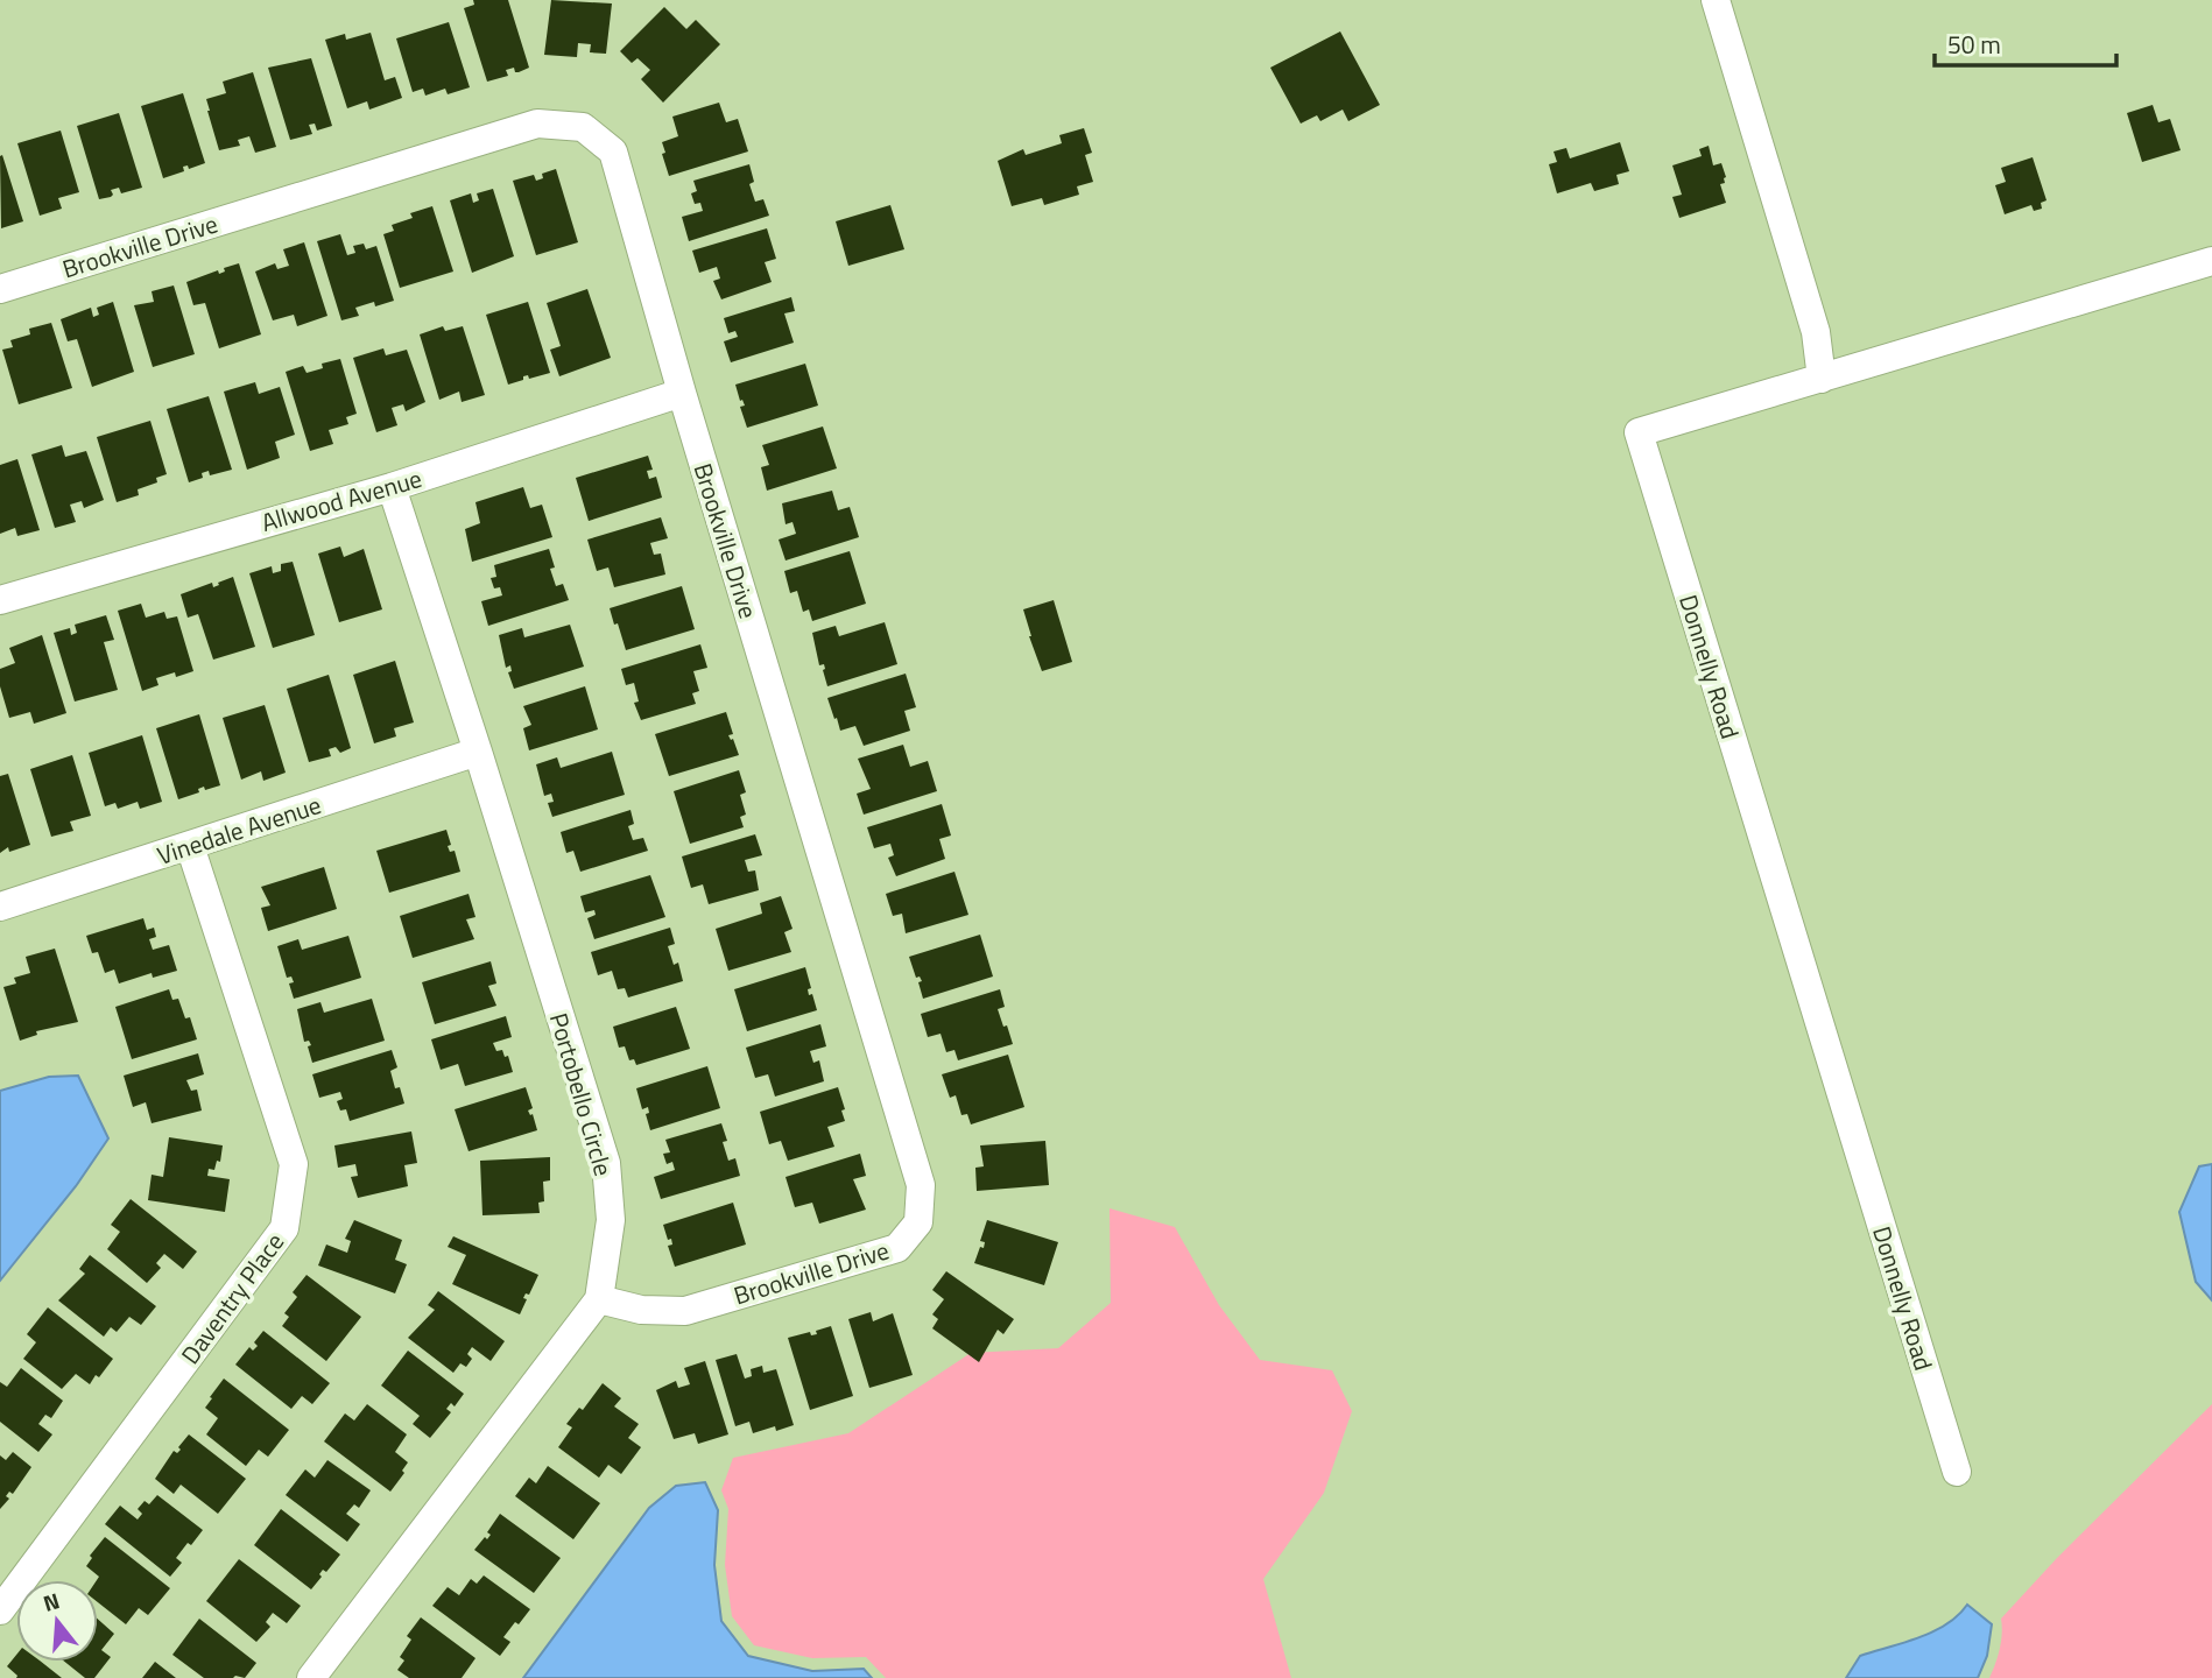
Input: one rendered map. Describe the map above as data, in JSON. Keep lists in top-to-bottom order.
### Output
{
  "streets": {
    "street": [
      "Brookville Drive",
      "Allwood Avenue",
      "Donnelly Road",
      "Vinedale Avenue",
      "Portobello Circle",
      "Daventry Place"
    ]
  },
  "crossings": [
    ["Brookville Drive", "Allwood Avenue"],
    ["Brookville Drive", "Portobello Circle"],
    ["Allwood Avenue", "Portobello Circle"],
    ["Vinedale Avenue", "Portobello Circle"],
    ["Vinedale Avenue", "Daventry Place"]
  ],
  "scale_bar": "50 m",
  "north": "top"
}
